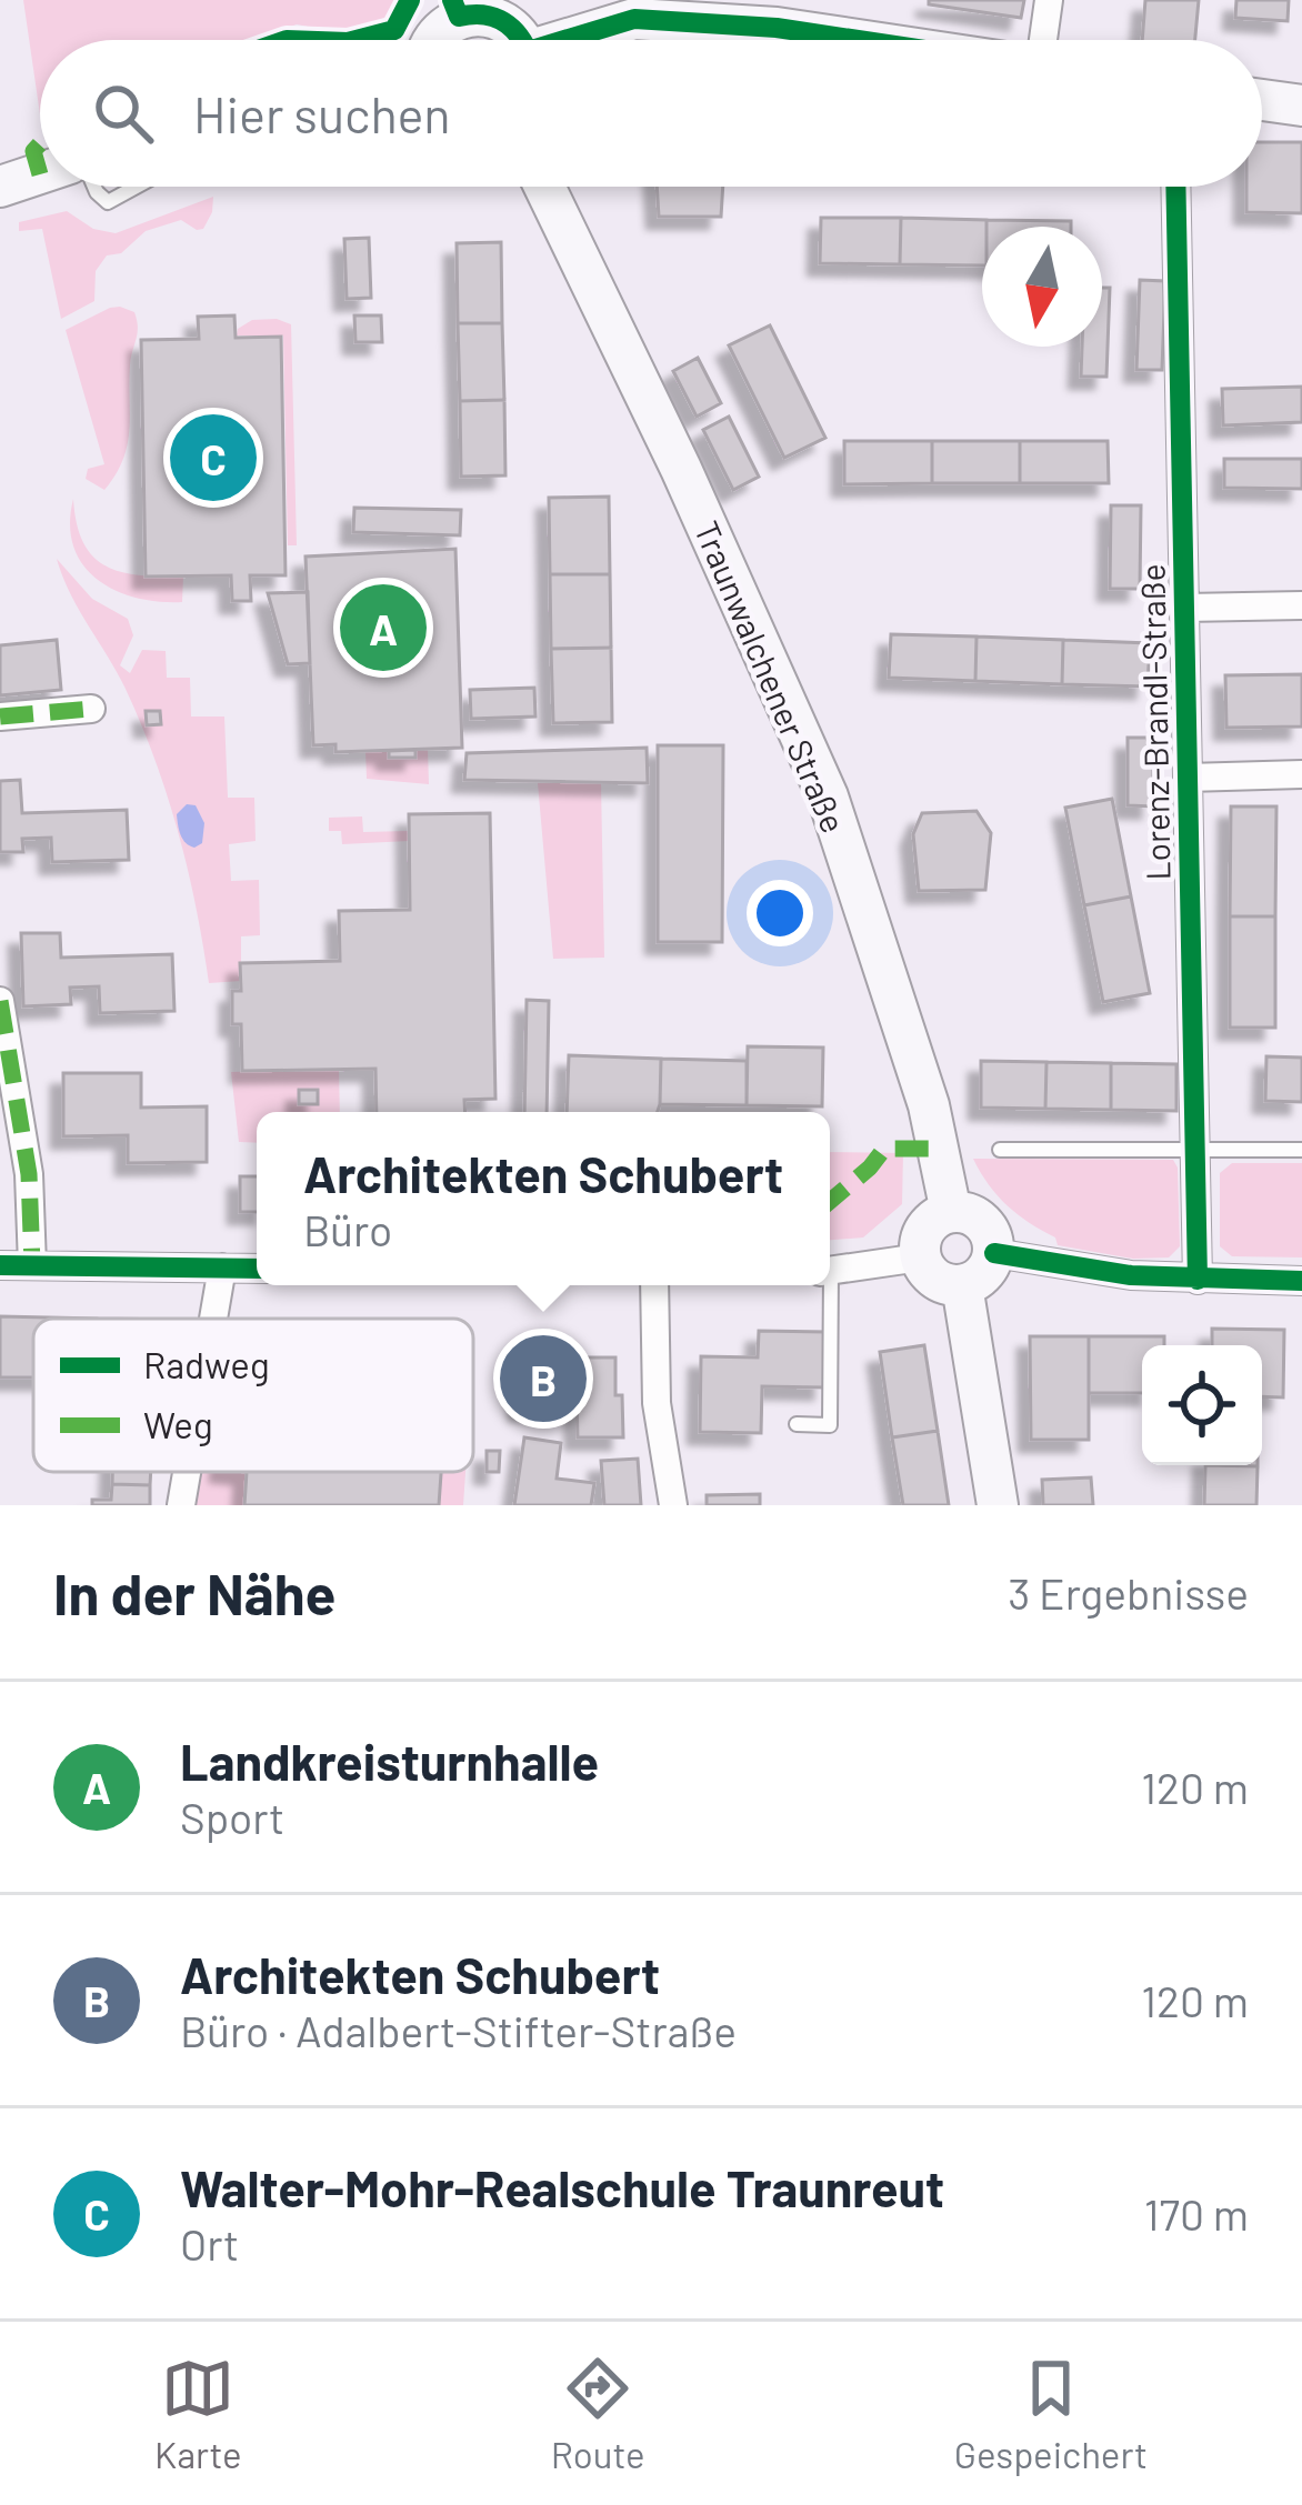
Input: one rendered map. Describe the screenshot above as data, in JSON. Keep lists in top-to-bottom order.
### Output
{
  "streets": {
    "main road": ["Traunwalchener Straße"],
    "street": ["Lorenz-Brandl-Straße"]
  },
  "legend": ["Radweg", "Weg"],
  "north": "bottom",
  "page": {
    "search": "Hier suchen",
    "pins": ["C", "A", "B"],
    "popup": ["Architekten Schubert", "Büro"],
    "heading": ["In der Nähe", "3 Ergebnisse"],
    "list": [
      {
        "mark": "A",
        "name": "Landkreisturnhalle",
        "note": "Sport",
        "value": "120 m"
      },
      {
        "mark": "B",
        "name": "Architekten Schubert",
        "note": "Büro · Adalbert-Stifter-Straße",
        "value": "120 m"
      },
      {
        "mark": "C",
        "name": "Walter-Mohr-Realschule Traunreut",
        "note": "Ort",
        "value": "170 m"
      }
    ],
    "nav": ["Karte", "Route", "Gespeichert"]
  }
}
